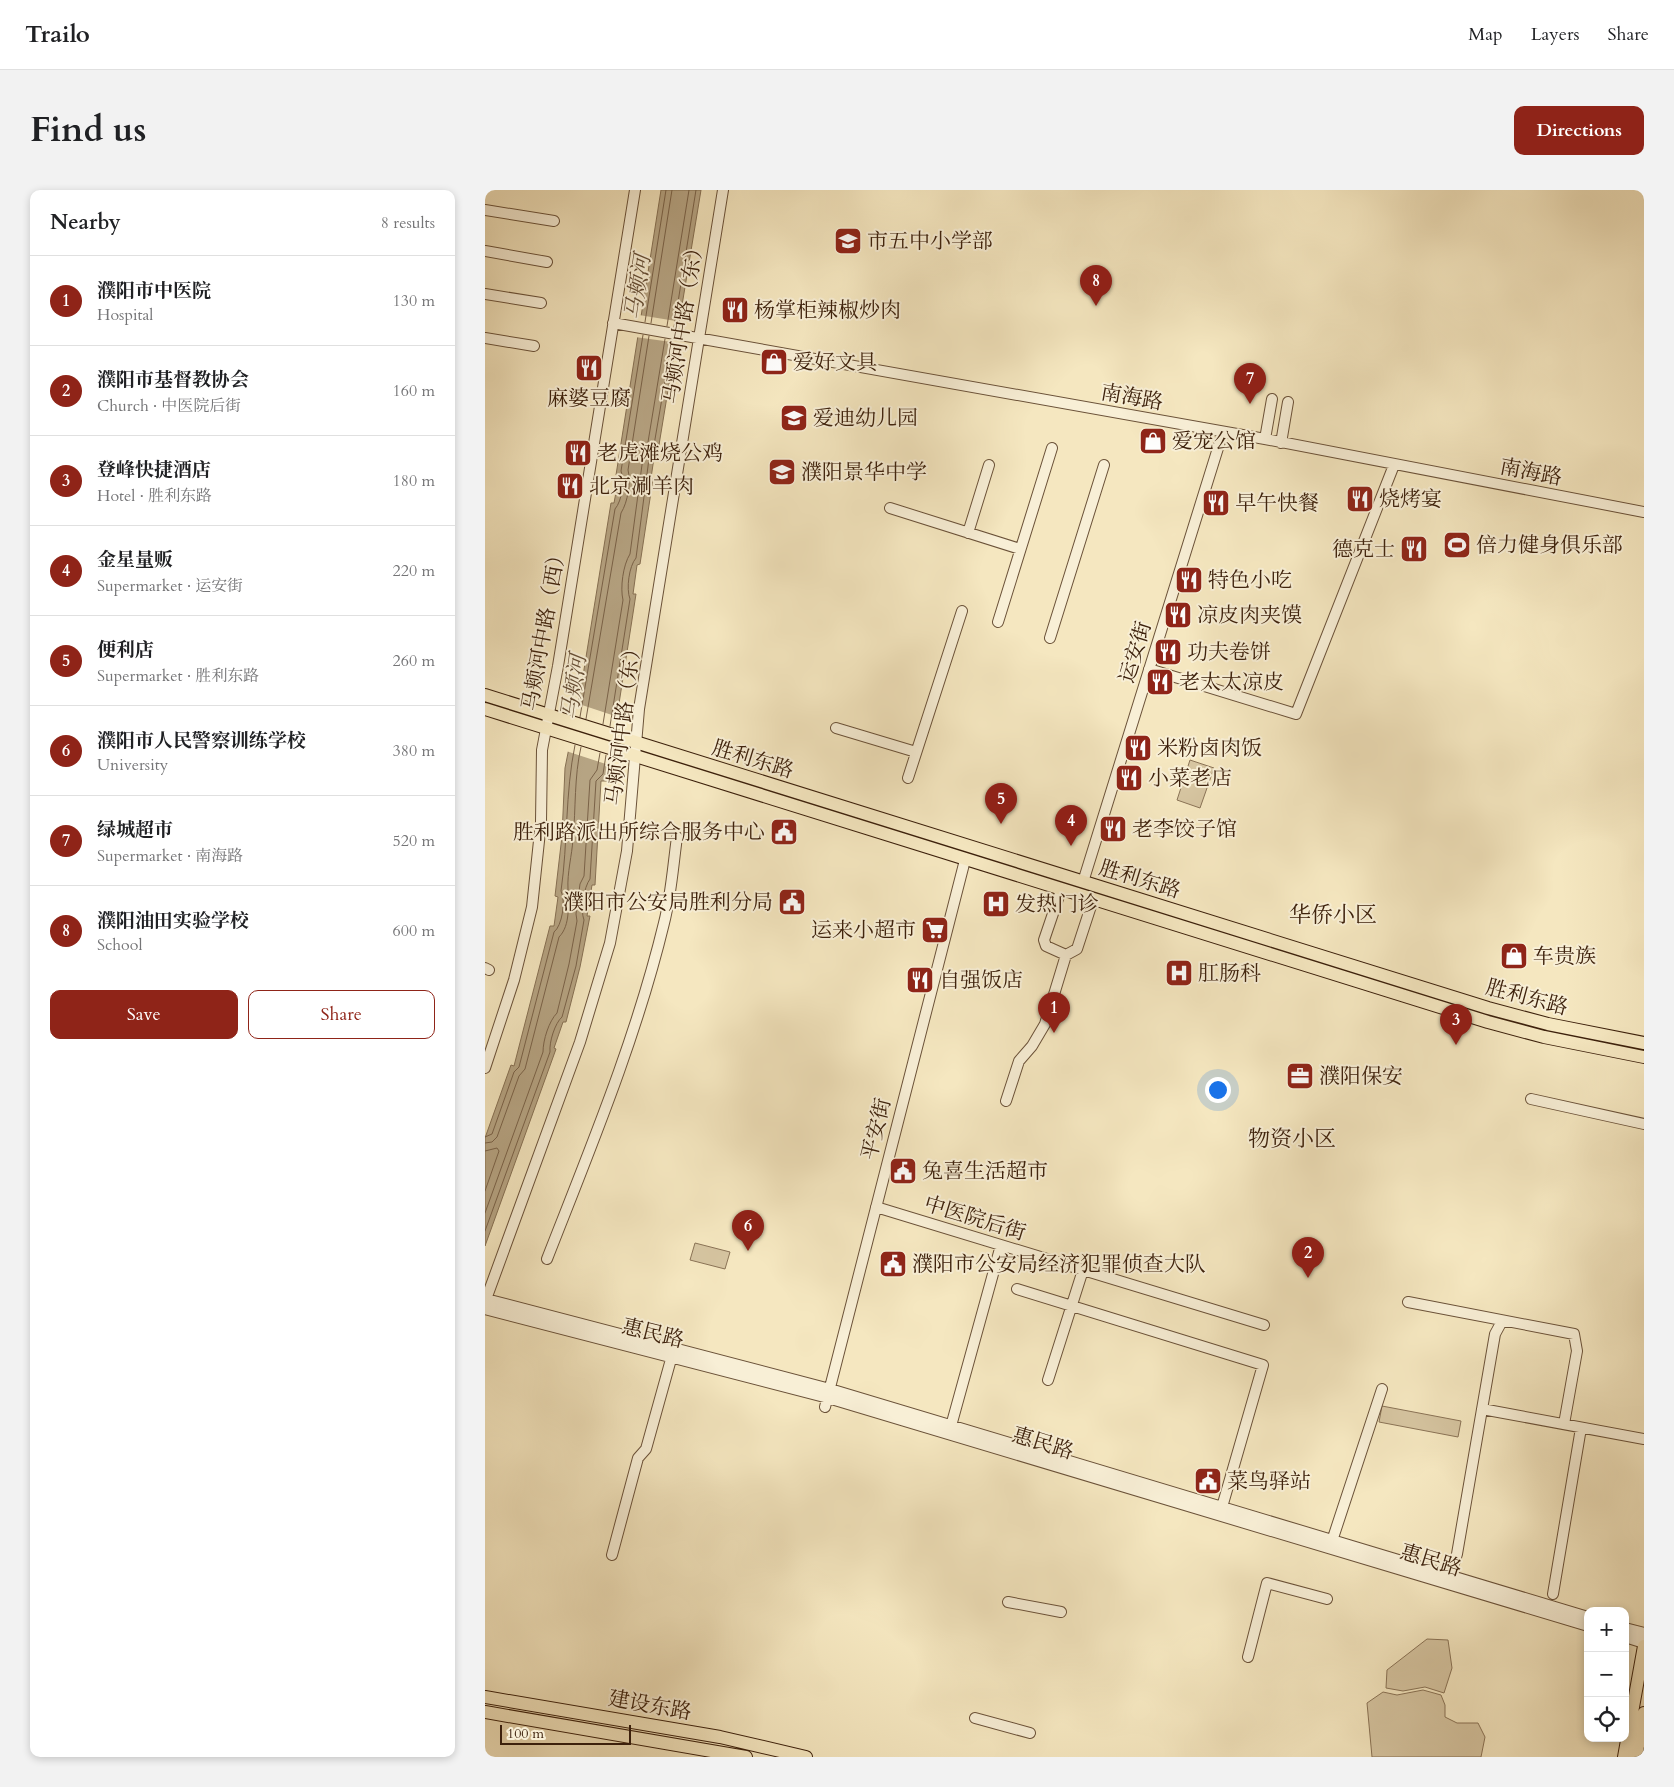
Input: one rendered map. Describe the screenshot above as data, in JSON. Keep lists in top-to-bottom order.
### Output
{
  "streets": {
    "main road": ["胜利东路", "建设东路"],
    "street": [
      "马颊河中路（东）",
      "南海路",
      "马颊河中路（西）",
      "运安街",
      "平安街",
      "中医院后街",
      "惠民路"
    ]
  },
  "crossings": [
    ["马颊河中路（东）", "南海路"],
    ["马颊河中路（东）", "胜利东路"],
    ["马颊河中路（东）", "惠民路"],
    ["南海路", "马颊河中路（西）"],
    ["南海路", "运安街"],
    ["马颊河中路（西）", "胜利东路"],
    ["运安街", "胜利东路"],
    ["胜利东路", "平安街"],
    ["平安街", "中医院后街"],
    ["平安街", "惠民路"]
  ],
  "districts": ["华侨小区", "物资小区"],
  "water": ["马颊河"],
  "places": {
    "school or university": ["市五中小学部", "爱迪幼儿园", "濮阳景华中学"],
    "restaurant": [
      "杨掌柜辣椒炒肉",
      "麻婆豆腐",
      "老虎滩烧公鸡",
      "北京涮羊肉",
      "烧烤宴",
      "早午快餐",
      "德克士",
      "特色小吃",
      "凉皮肉夹馍",
      "功夫卷饼",
      "老太太凉皮",
      "米粉卤肉饭",
      "小菜老店",
      "老李饺子馆",
      "自强饭店"
    ],
    "shop": ["爱好文具", "爱宠公馆", "车贵族"],
    "sports": ["倍力健身俱乐部"],
    "public building": [
      "胜利路派出所综合服务中心",
      "濮阳市公安局胜利分局",
      "兔喜生活超市",
      "濮阳市公安局经济犯罪侦查大队",
      "菜鸟驿站"
    ],
    "hospital": ["发热门诊", "肛肠科"],
    "supermarket": ["运来小超市"],
    "office": ["濮阳保安"]
  },
  "scale_bar": "100 m",
  "page": {
    "header": "Trailo",
    "nav": ["Map", "Layers", "Share"],
    "title": "Find us",
    "buttons": [
      "Directions",
      ["Save", "Share"]
    ],
    "heading": ["Nearby", "8 results"],
    "list": [
      {
        "mark": "1",
        "name": "濮阳市中医院",
        "note": "Hospital",
        "value": "130 m"
      },
      {
        "mark": "2",
        "name": "濮阳市基督教协会",
        "note": "Church · 中医院后街",
        "value": "160 m"
      },
      {
        "mark": "3",
        "name": "登峰快捷酒店",
        "note": "Hotel · 胜利东路",
        "value": "180 m"
      },
      {
        "mark": "4",
        "name": "金星量贩",
        "note": "Supermarket · 运安街",
        "value": "220 m"
      },
      {
        "mark": "5",
        "name": "便利店",
        "note": "Supermarket · 胜利东路",
        "value": "260 m"
      },
      {
        "mark": "6",
        "name": "濮阳市人民警察训练学校",
        "note": "University",
        "value": "380 m"
      },
      {
        "mark": "7",
        "name": "绿城超市",
        "note": "Supermarket · 南海路",
        "value": "520 m"
      },
      {
        "mark": "8",
        "name": "濮阳油田实验学校",
        "note": "School",
        "value": "600 m"
      }
    ],
    "pins": [
      "8",
      "7",
      "5",
      "4",
      "1",
      "3",
      "6",
      "2"
    ],
    "map_buttons": ["+", "−"],
    "scale": "100 m"
  }
}
